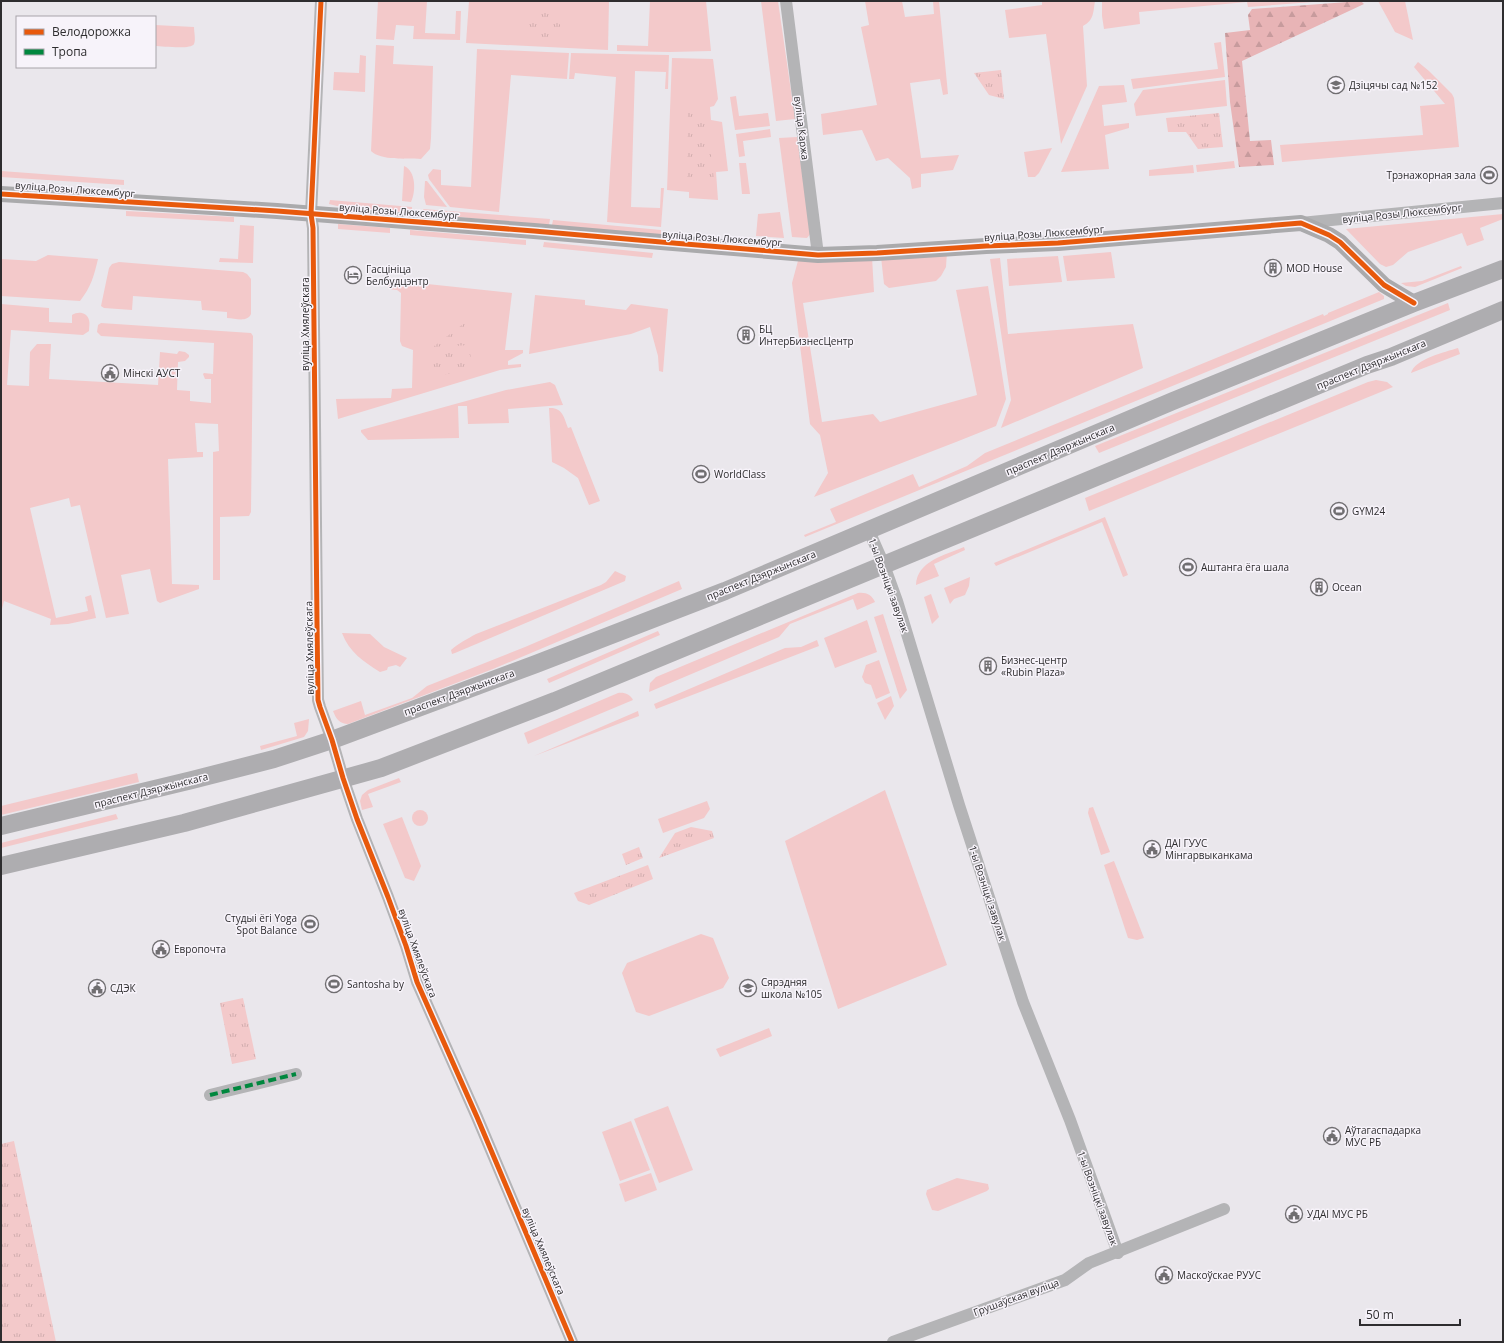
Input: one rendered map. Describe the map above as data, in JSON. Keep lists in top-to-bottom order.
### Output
{
  "streets": {
    "main road": ["праспект Дзяржынскага"],
    "street": [
      "вуліца Каржа",
      "вуліца Розы Люксембург",
      "вуліца Хмялеўскага",
      "1-ы Возніцкі завулак",
      "Грушаўская вуліца"
    ]
  },
  "crossings": [
    ["вуліца Каржа", "вуліца Розы Люксембург"],
    ["вуліца Розы Люксембург", "вуліца Хмялеўскага"],
    ["вуліца Розы Люксембург", "праспект Дзяржынскага"],
    ["вуліца Хмялеўскага", "праспект Дзяржынскага"],
    ["праспект Дзяржынскага", "1-ы Возніцкі завулак"],
    ["1-ы Возніцкі завулак", "Грушаўская вуліца"]
  ],
  "places": {
    "school or university": ["Дзіцячы сад №152", "Сярэдняя школа №105"],
    "sports": [
      "Трэнажорная зала",
      "WorldClass",
      "GYM24",
      "Аштанга ёга шала",
      "Студыі ёгі Yoga Spot Balance",
      "Santosha by"
    ],
    "building": [
      "MOD House",
      "БЦ ИнтерБизнесЦентр",
      "Ocean",
      "Бизнес-центр «Rubin Plaza»"
    ],
    "hotel": ["Гасцініца Белбудцэнтр"],
    "public building": [
      "Мінскі АУСТ",
      "ДАІ ГУУС Мінгарвыканкама",
      "Европочта",
      "СДЭК",
      "Аўтагаспадарка МУС РБ",
      "УДАІ МУС РБ",
      "Маскоўскае РУУС"
    ]
  },
  "legend": ["Велодорожка", "Тропа"],
  "scale_bar": "50 m"
}
